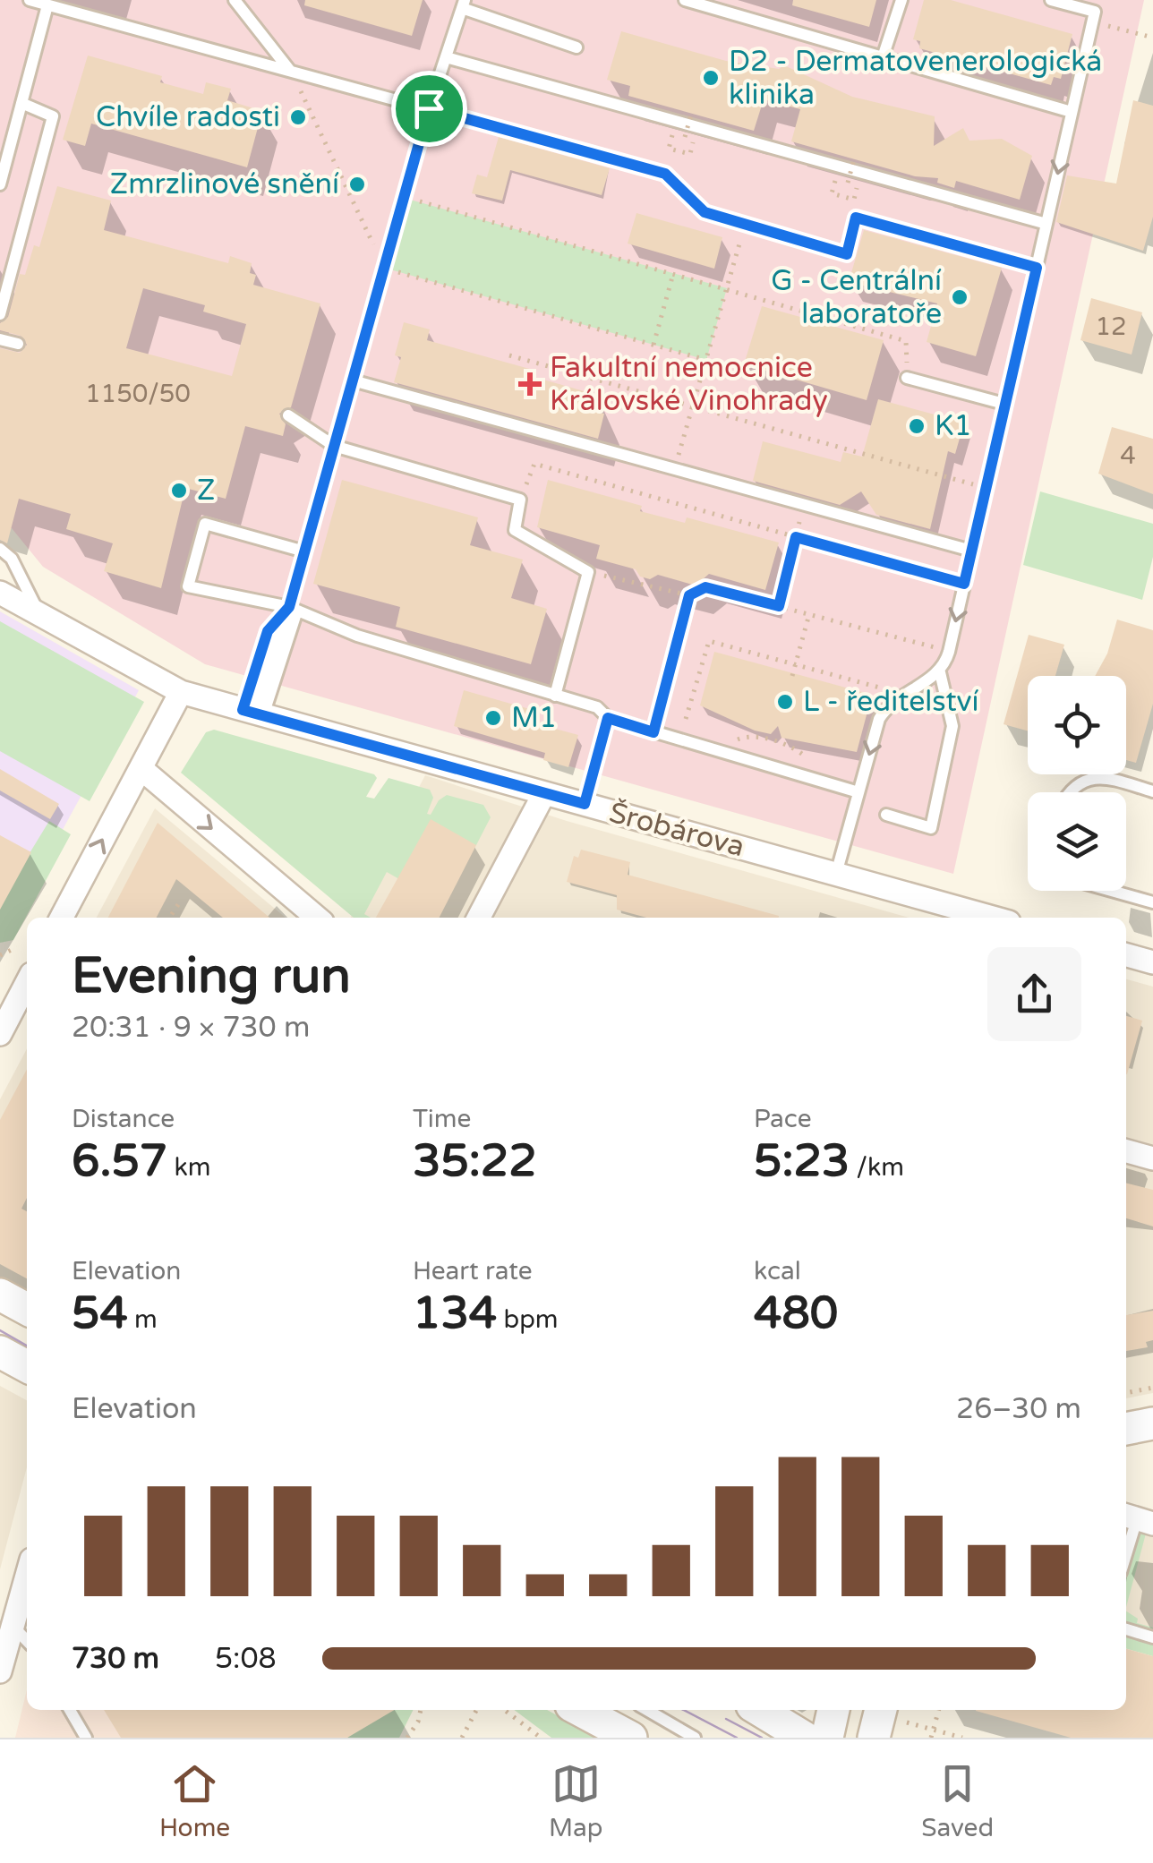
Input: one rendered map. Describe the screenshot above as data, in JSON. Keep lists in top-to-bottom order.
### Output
{
  "streets": {
    "street": ["Šrobárova"]
  },
  "places": {
    "other": [
      "D2 - Dermatovenerologická klinika",
      "Chvíle radosti",
      "Zmrzlinové snění",
      "G - Centrální laboratoře",
      "K1",
      "Z",
      "L - ředitelství",
      "M1"
    ],
    "health": ["Fakultní nemocnice Královské Vinohrady"]
  },
  "house_numbers": ["12", "1150/50", "4"],
  "page": {
    "heading": ["Evening run", "20:31 · 9 × 730 m"],
    "stats": [
      ["Distance", "6.57 km"],
      ["Time", "35:22"],
      ["Pace", "5:23 /km"],
      ["Elevation", "54 m"],
      ["Heart rate", "134 bpm"],
      ["kcal", "480"]
    ],
    "chart": ["Elevation", "26–30 m"],
    "list": [
      {
        "name": "730 m",
        "note": "5:08"
      }
    ],
    "tabs": ["Home", "Map", "Saved"]
  }
}
